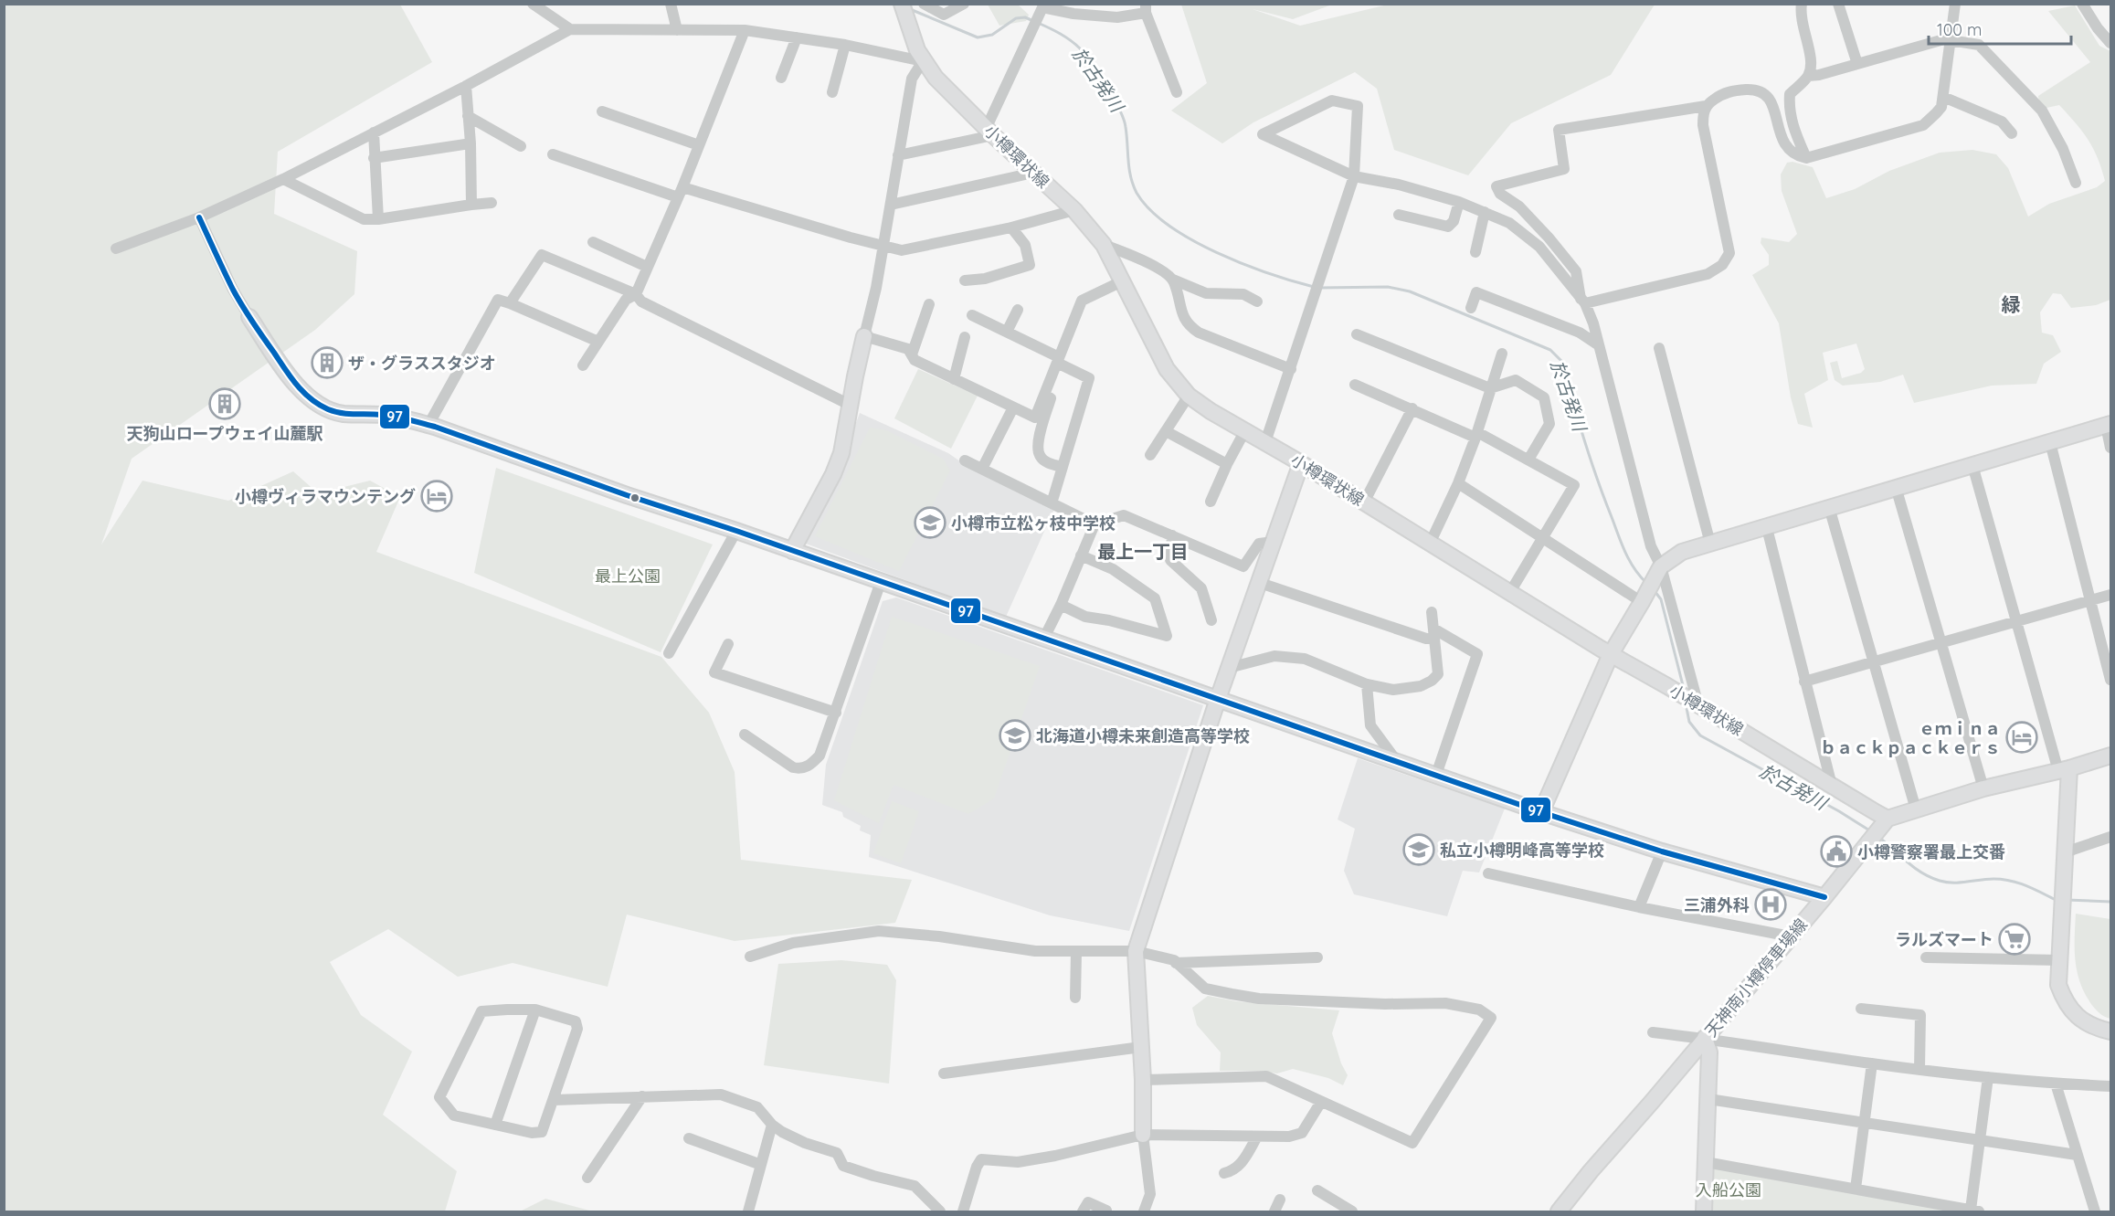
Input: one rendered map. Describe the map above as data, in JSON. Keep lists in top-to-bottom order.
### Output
{
  "streets": {
    "street": ["小樽環状線", "天神南小樽停車場線"]
  },
  "crossings": [
    ["小樽環状線", "天神南小樽停車場線"]
  ],
  "districts": ["緑", "最上一丁目"],
  "water": ["於古発川"],
  "parks": ["最上公園", "入船公園"],
  "places": {
    "building": ["ザ・グラススタジオ", "天狗山ロープウェイ山麓駅"],
    "hotel": ["小樽ヴィラマウンテング", "ｅｍｉｎａ ｂａｃｋｐａｃｋｅｒｓ"],
    "school or university": ["小樽市立松ヶ枝中学校", "北海道小樽未来創造高等学校", "私立小樽明峰高等学校"],
    "public building": ["小樽警察署最上交番"],
    "hospital": ["三浦外科"],
    "supermarket": ["ラルズマート"]
  },
  "lines": ["transit line 97"],
  "scale_bar": "100 m"
}
